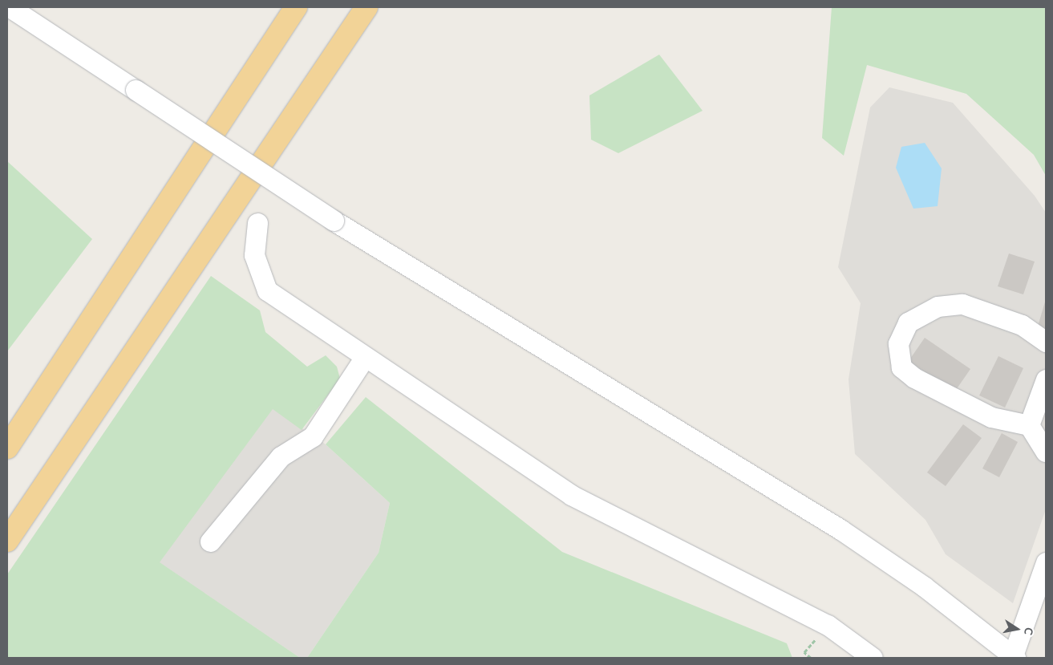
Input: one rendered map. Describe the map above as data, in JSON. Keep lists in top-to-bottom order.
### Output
{
  "north": "right"
}
